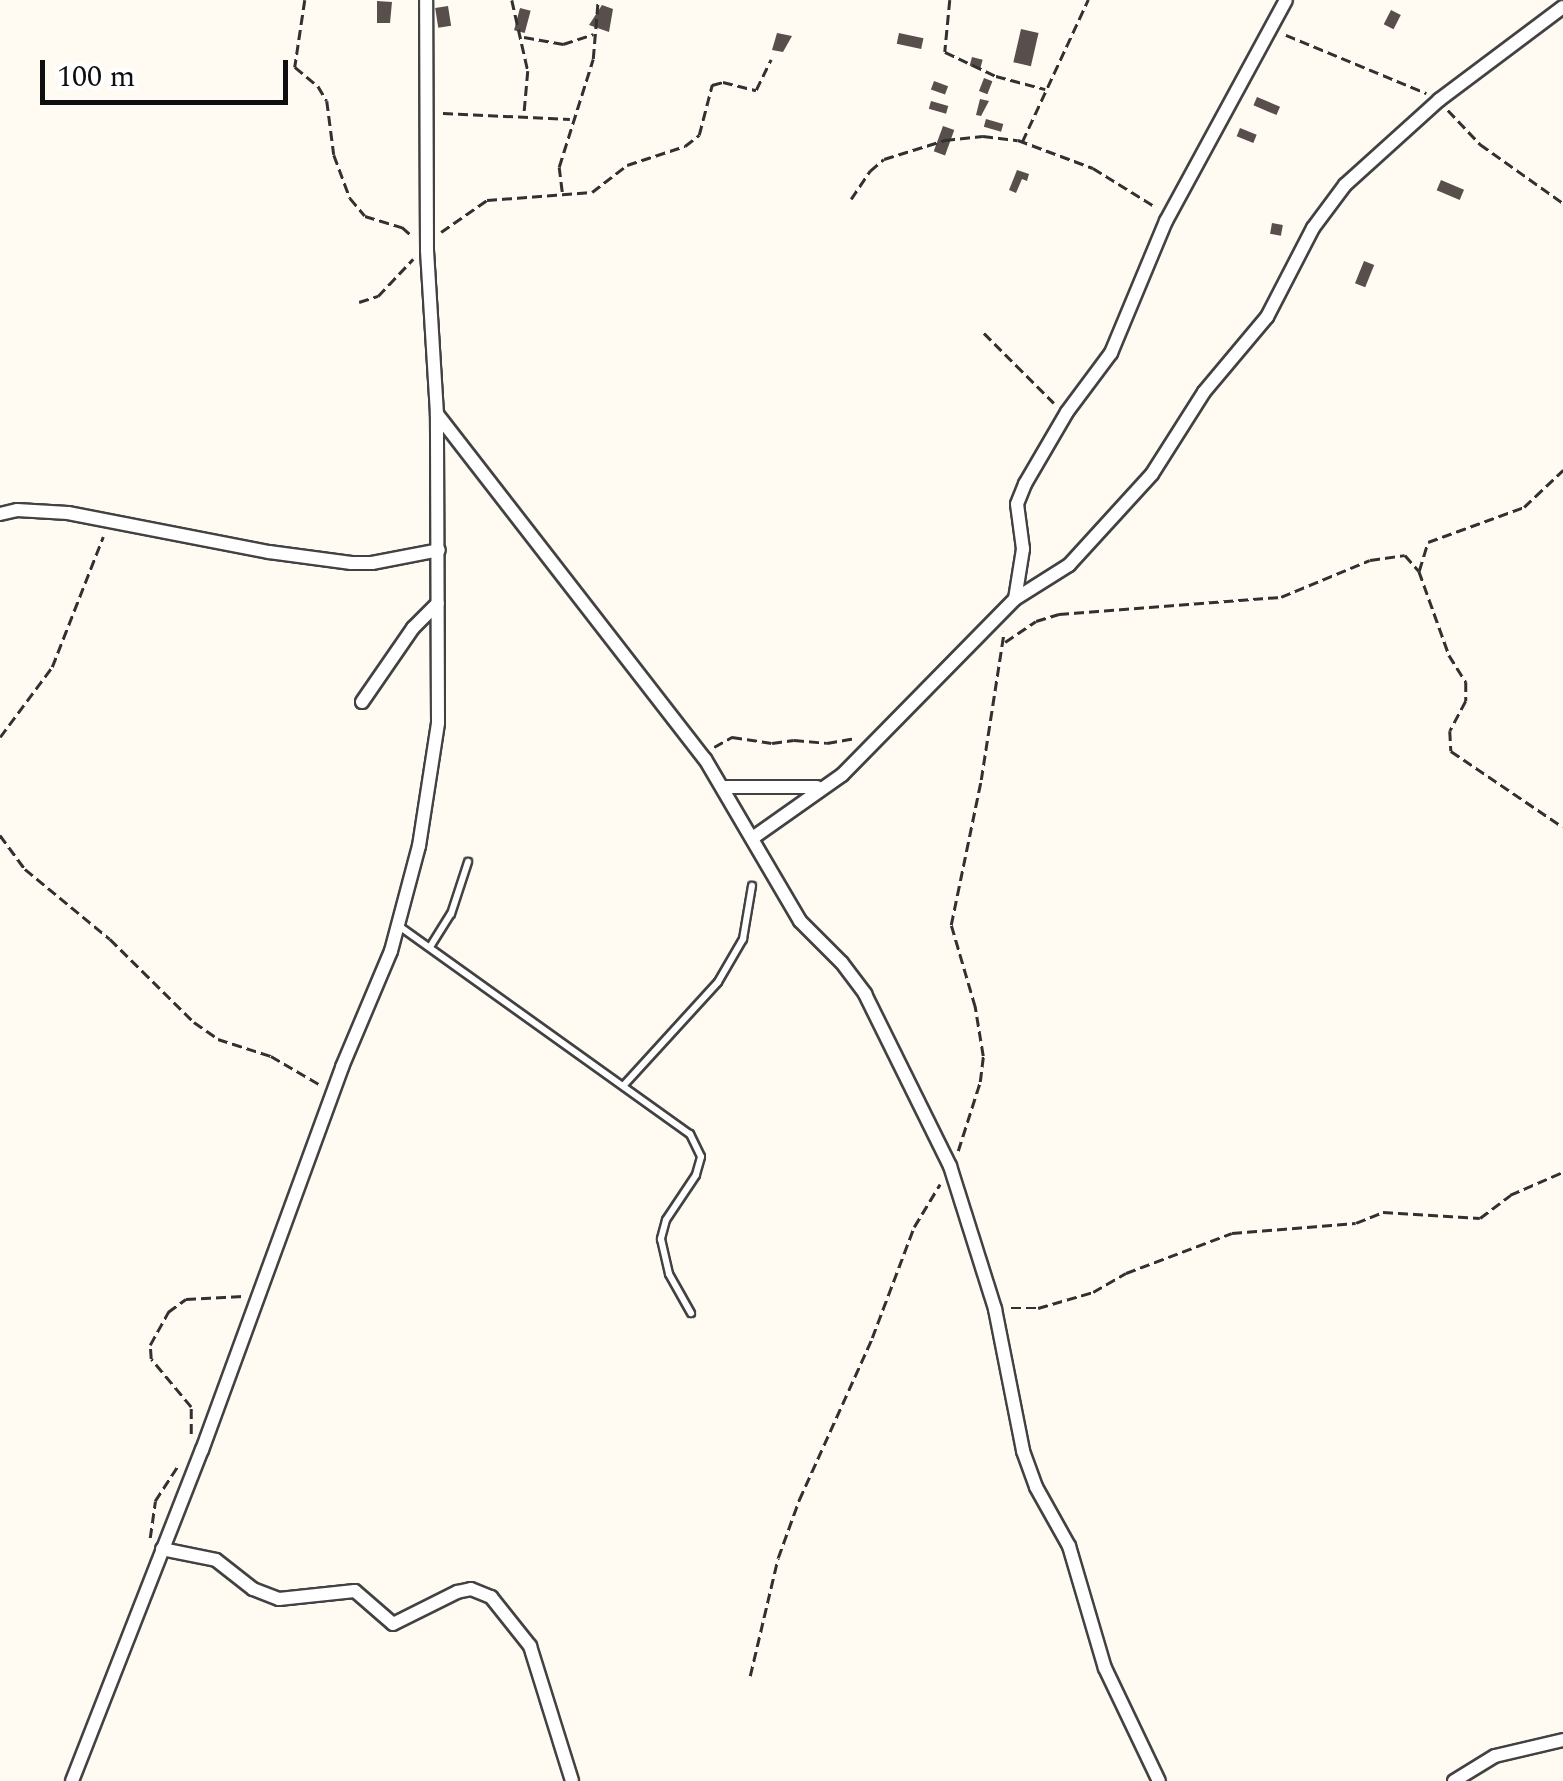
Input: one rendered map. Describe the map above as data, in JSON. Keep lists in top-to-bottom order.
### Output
{
  "scale_bar": "100 m"
}
